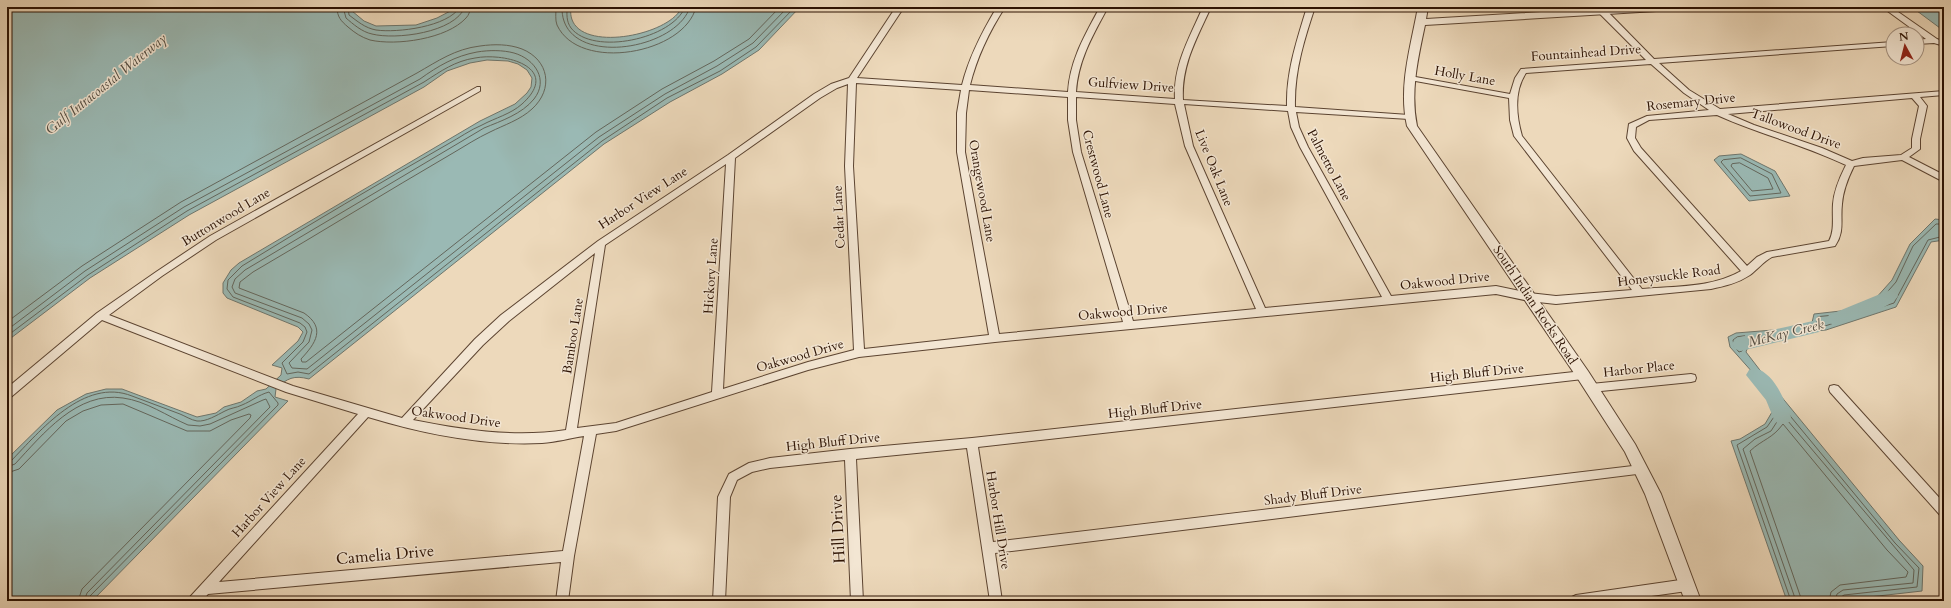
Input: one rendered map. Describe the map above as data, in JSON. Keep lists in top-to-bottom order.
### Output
{
  "streets": {
    "street": [
      "Fountainhead Drive",
      "Holly Lane",
      "Gulfview Drive",
      "Rosemary Drive",
      "Tallowood Drive",
      "Palmetto Lane",
      "Live Oak Lane",
      "Crestwood Lane",
      "Orangewood Lane",
      "Harbor View Lane",
      "Buttonwood Lane",
      "Cedar Lane",
      "Hickory Lane",
      "Honeysuckle Road",
      "Oakwood Drive",
      "South Indian Rocks Road",
      "Bamboo Lane",
      "Harbor Place",
      "High Bluff Drive",
      "Shady Bluff Drive",
      "Harbor Hill Drive",
      "Hill Drive",
      "Camelia Drive"
    ]
  },
  "crossings": [
    ["Fountainhead Drive", "Holly Lane"],
    ["Fountainhead Drive", "Tallowood Drive"],
    ["Fountainhead Drive", "Honeysuckle Road"],
    ["Holly Lane", "South Indian Rocks Road"],
    ["Gulfview Drive", "Palmetto Lane"],
    ["Gulfview Drive", "Live Oak Lane"],
    ["Gulfview Drive", "Crestwood Lane"],
    ["Gulfview Drive", "Orangewood Lane"],
    ["Gulfview Drive", "Harbor View Lane"],
    ["Gulfview Drive", "Cedar Lane"],
    ["Gulfview Drive", "South Indian Rocks Road"],
    ["Rosemary Drive", "Tallowood Drive"],
    ["Rosemary Drive", "Honeysuckle Road"],
    ["Tallowood Drive", "Honeysuckle Road"],
    ["Palmetto Lane", "Oakwood Drive"],
    ["Live Oak Lane", "Oakwood Drive"],
    ["Crestwood Lane", "Oakwood Drive"],
    ["Orangewood Lane", "Oakwood Drive"],
    ["Harbor View Lane", "Cedar Lane"],
    ["Harbor View Lane", "Hickory Lane"],
    ["Harbor View Lane", "Oakwood Drive"],
    ["Harbor View Lane", "Bamboo Lane"],
    ["Harbor View Lane", "Camelia Drive"],
    ["Buttonwood Lane", "Oakwood Drive"],
    ["Cedar Lane", "Oakwood Drive"],
    ["Hickory Lane", "Oakwood Drive"],
    ["Honeysuckle Road", "Oakwood Drive"],
    ["Honeysuckle Road", "South Indian Rocks Road"],
    ["Oakwood Drive", "South Indian Rocks Road"],
    ["Oakwood Drive", "Bamboo Lane"],
    ["South Indian Rocks Road", "Harbor Place"],
    ["South Indian Rocks Road", "High Bluff Drive"],
    ["South Indian Rocks Road", "Shady Bluff Drive"],
    ["High Bluff Drive", "Harbor Hill Drive"],
    ["High Bluff Drive", "Hill Drive"],
    ["Shady Bluff Drive", "Harbor Hill Drive"]
  ],
  "water": ["Gulf Intracoastal Waterway", "McKay Creek"],
  "north": "top"
}
